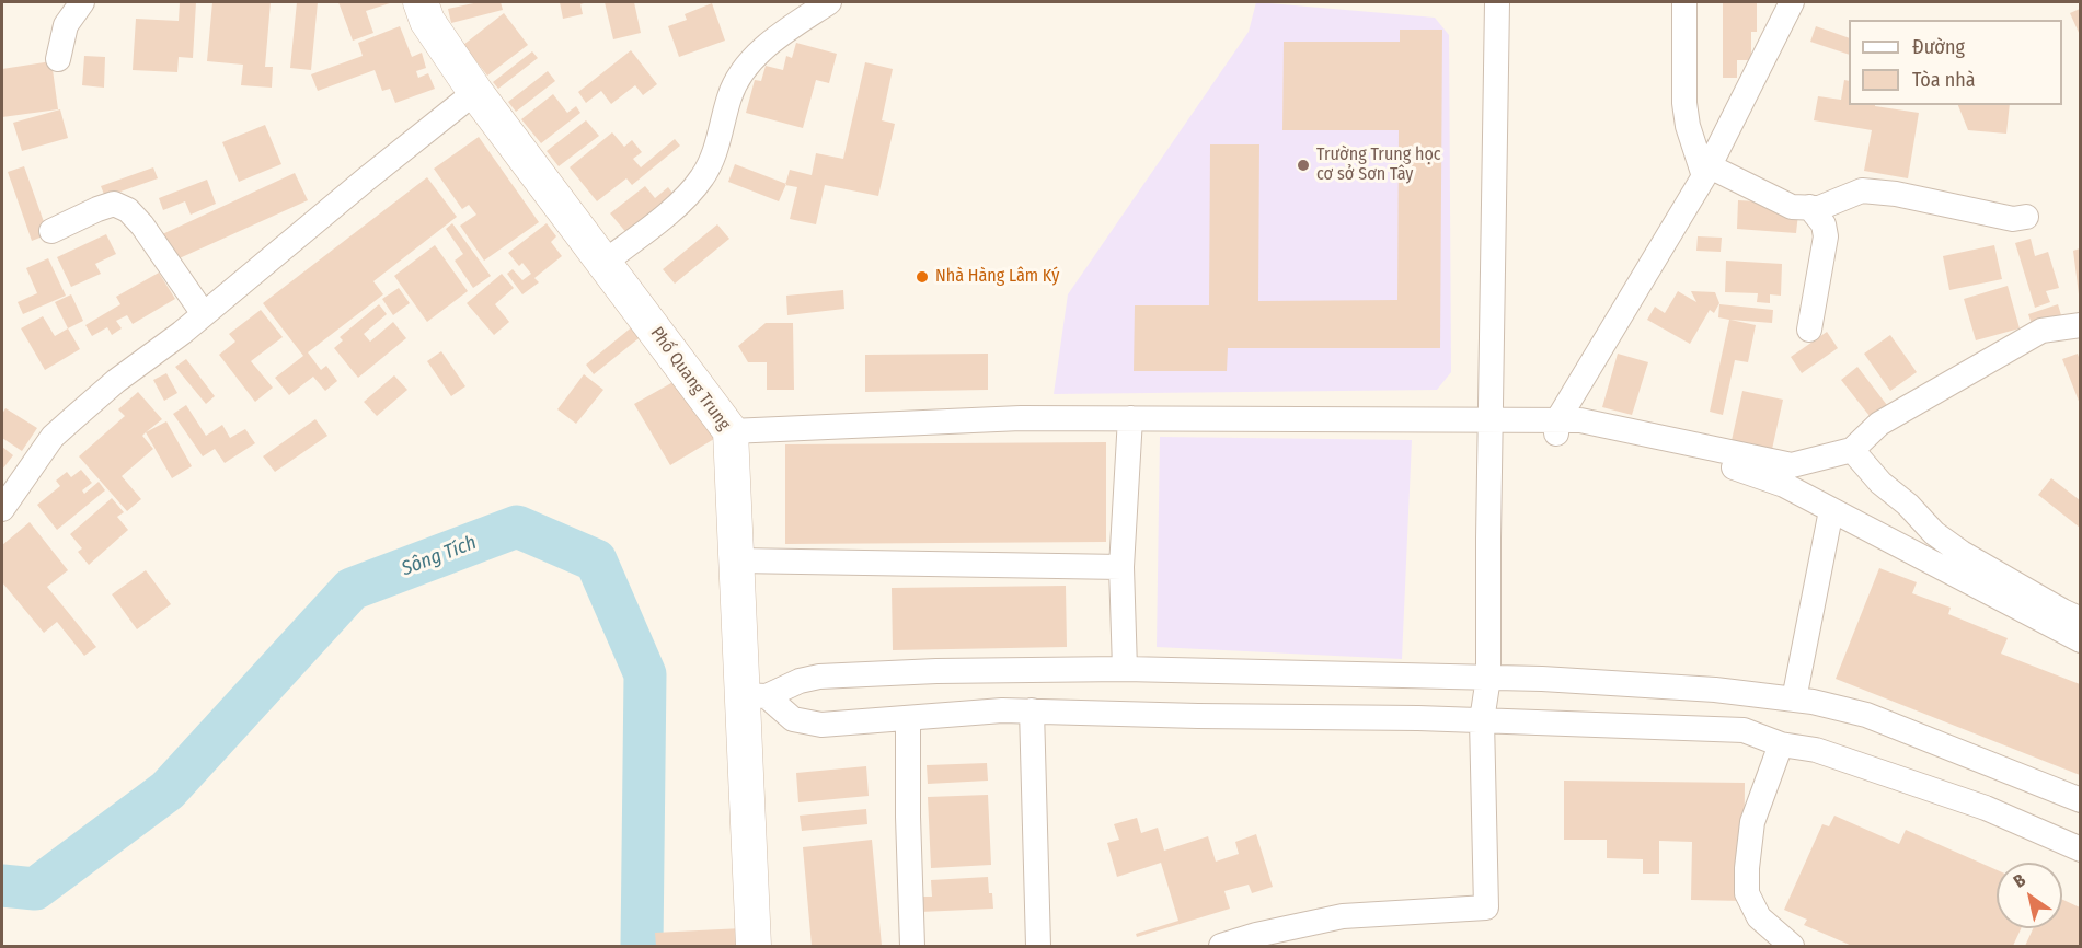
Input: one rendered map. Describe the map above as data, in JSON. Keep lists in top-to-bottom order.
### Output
{
  "streets": {
    "street": ["Phố Quang Trung"]
  },
  "water": ["Sông Tích"],
  "places": ["Trường Trung học cơ sở Sơn Tây", "Nhà Hàng Lâm Ký"],
  "legend": ["Đường", "Tòa nhà"],
  "north": "top left"
}
